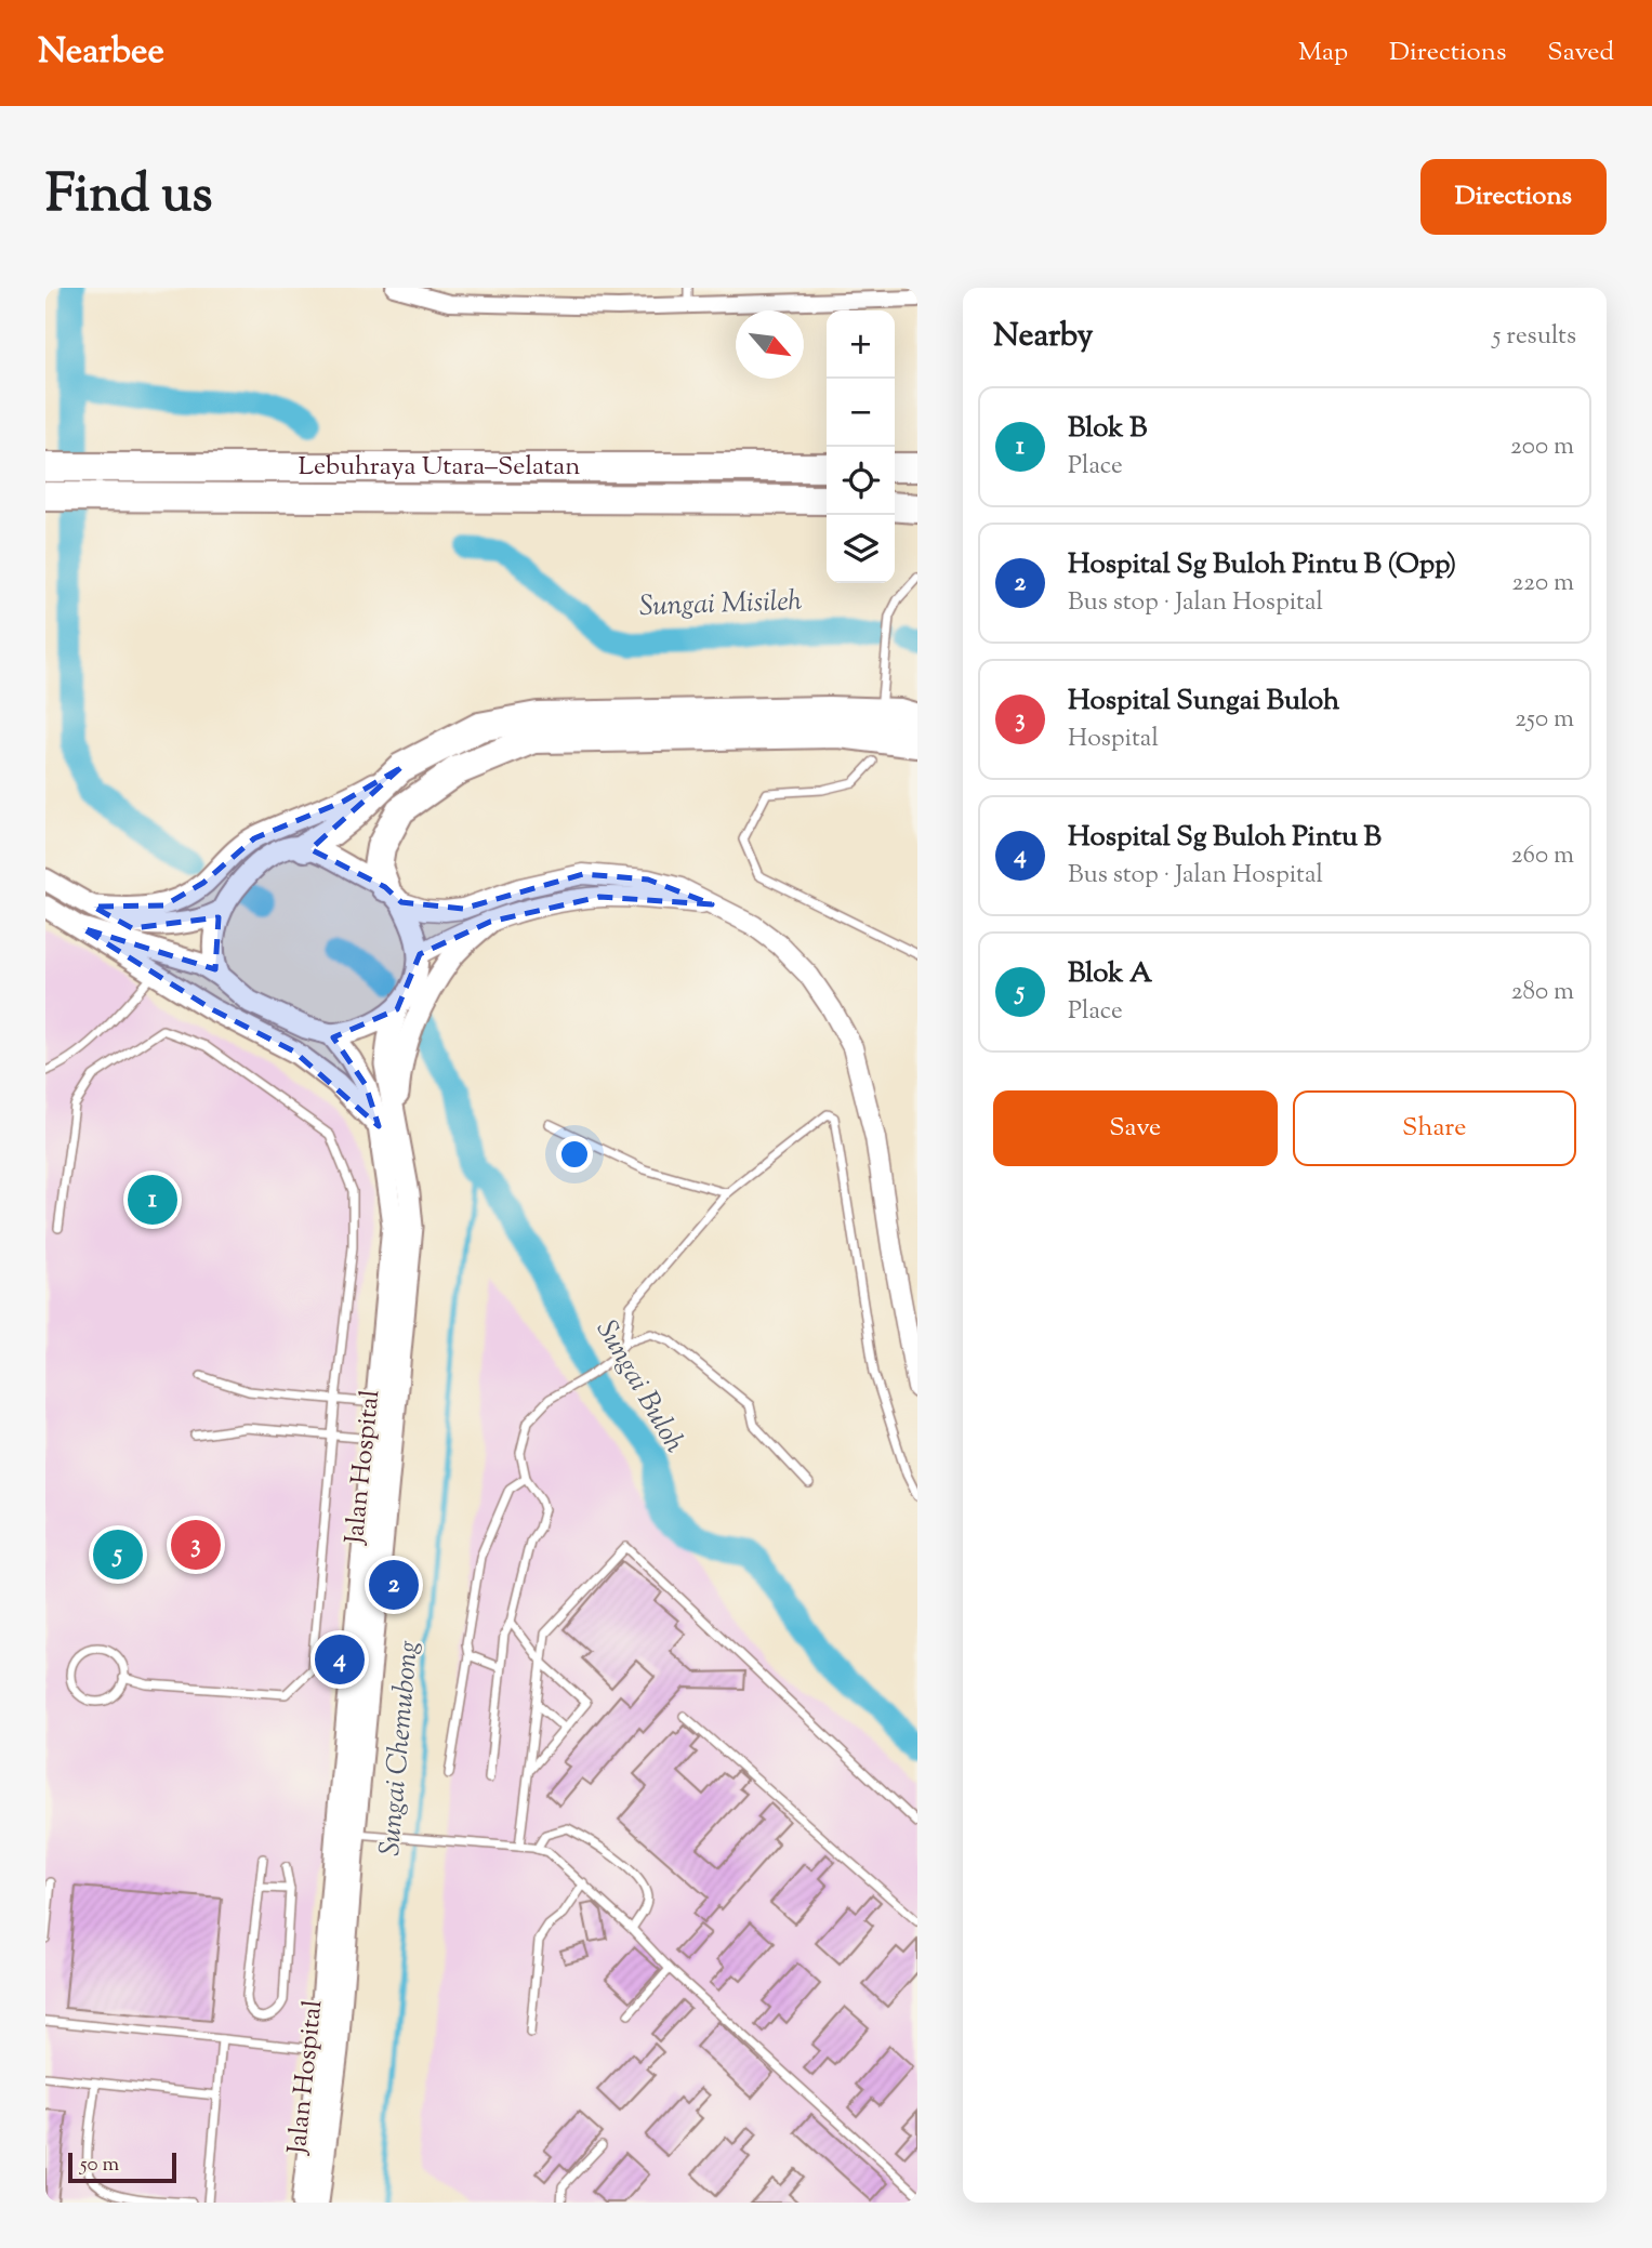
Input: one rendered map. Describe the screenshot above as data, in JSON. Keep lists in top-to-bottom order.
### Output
{
  "streets": {
    "highway": ["Lebuhraya Utara–Selatan"],
    "main road": ["Jalan Hospital"]
  },
  "water": ["Sungai Misileh", "Sungai Buloh", "Sungai Chemubong"],
  "scale_bar": "50 m",
  "north": "bottom right",
  "page": {
    "header": "Nearbee",
    "nav": ["Map", "Directions", "Saved"],
    "title": "Find us",
    "buttons": [
      "Directions",
      ["Save", "Share"]
    ],
    "heading": ["Nearby", "5 results"],
    "map_buttons": ["+", "−"],
    "list": [
      {
        "mark": "1",
        "name": "Blok B",
        "note": "Place",
        "value": "200 m"
      },
      {
        "mark": "2",
        "name": "Hospital Sg Buloh Pintu B (Opp)",
        "note": "Bus stop · Jalan Hospital",
        "value": "220 m"
      },
      {
        "mark": "3",
        "name": "Hospital Sungai Buloh",
        "note": "Hospital",
        "value": "250 m"
      },
      {
        "mark": "4",
        "name": "Hospital Sg Buloh Pintu B",
        "note": "Bus stop · Jalan Hospital",
        "value": "260 m"
      },
      {
        "mark": "5",
        "name": "Blok A",
        "note": "Place",
        "value": "280 m"
      }
    ],
    "pins": [
      "1",
      "3",
      "5",
      "2",
      "4"
    ],
    "scale": "50 m"
  }
}
